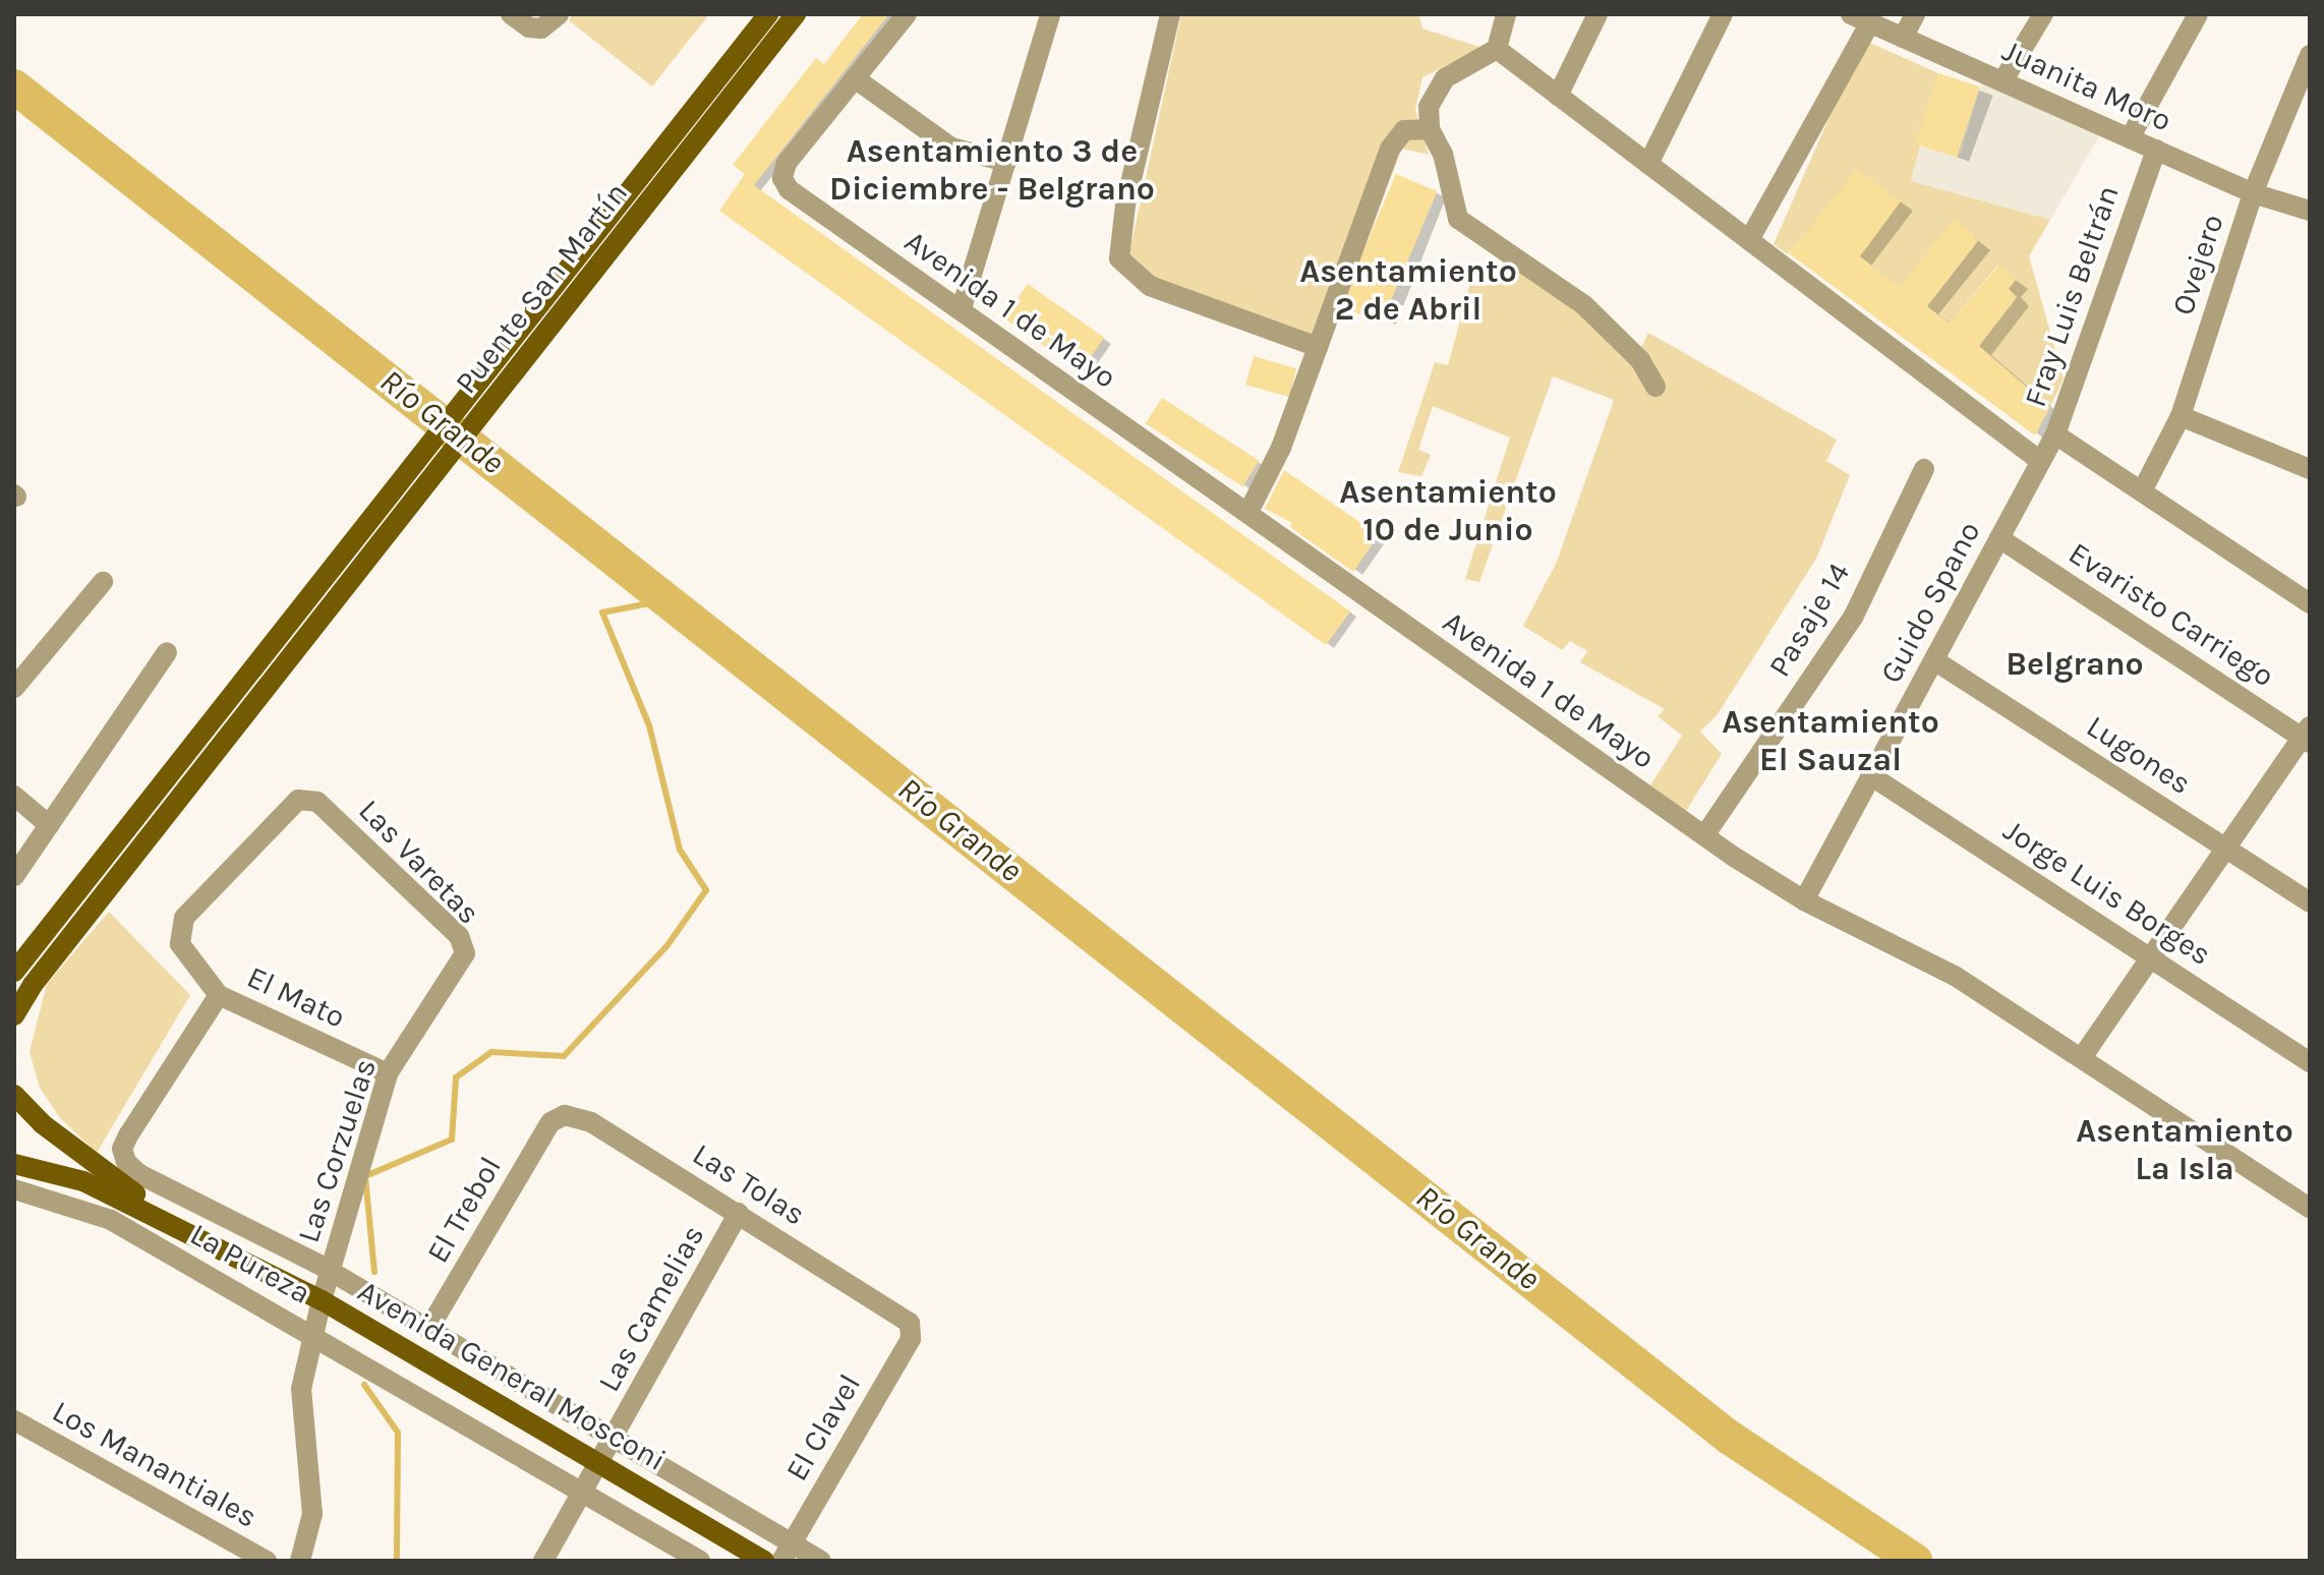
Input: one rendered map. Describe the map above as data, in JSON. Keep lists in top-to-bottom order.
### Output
{
  "streets": {
    "main road": ["Puente San Martín", "Avenida General Mosconi"],
    "street": [
      "Juanita Moro",
      "Ovejero",
      "Fray Luis Beltrán",
      "Avenida 1 de Mayo",
      "Guido Spano",
      "Evaristo Carriego",
      "Pasaje 14",
      "Lugones",
      "Las Varetas",
      "Jorge Luis Borges",
      "El Mato",
      "Las Corzuelas",
      "Las Tolas",
      "El Trebol",
      "La Pureza",
      "Las Camelias",
      "El Clavel",
      "Los Manantiales"
    ]
  },
  "crossings": [
    ["Juanita Moro", "Ovejero"],
    ["Juanita Moro", "Fray Luis Beltrán"],
    ["Fray Luis Beltrán", "Guido Spano"],
    ["Avenida 1 de Mayo", "Guido Spano"],
    ["Avenida 1 de Mayo", "Pasaje 14"],
    ["Guido Spano", "Evaristo Carriego"],
    ["Guido Spano", "Lugones"],
    ["Guido Spano", "Jorge Luis Borges"],
    ["Las Varetas", "El Mato"],
    ["Las Varetas", "Las Corzuelas"],
    ["El Mato", "Las Corzuelas"],
    ["Las Corzuelas", "El Trebol"],
    ["Las Corzuelas", "La Pureza"],
    ["Las Corzuelas", "Las Camelias"],
    ["Las Corzuelas", "Avenida General Mosconi"],
    ["Las Corzuelas", "El Clavel"],
    ["Las Tolas", "El Trebol"],
    ["Las Tolas", "Las Camelias"],
    ["Las Tolas", "El Clavel"],
    ["La Pureza", "Las Camelias"],
    ["Las Camelias", "Avenida General Mosconi"]
  ],
  "districts": [
    "Asentamiento 3 de Diciembre - Belgrano",
    "Asentamiento 2 de Abril",
    "Asentamiento 10 de Junio",
    "Belgrano",
    "Asentamiento El Sauzal",
    "Asentamiento La Isla"
  ],
  "water": ["Río Grande"]
}
